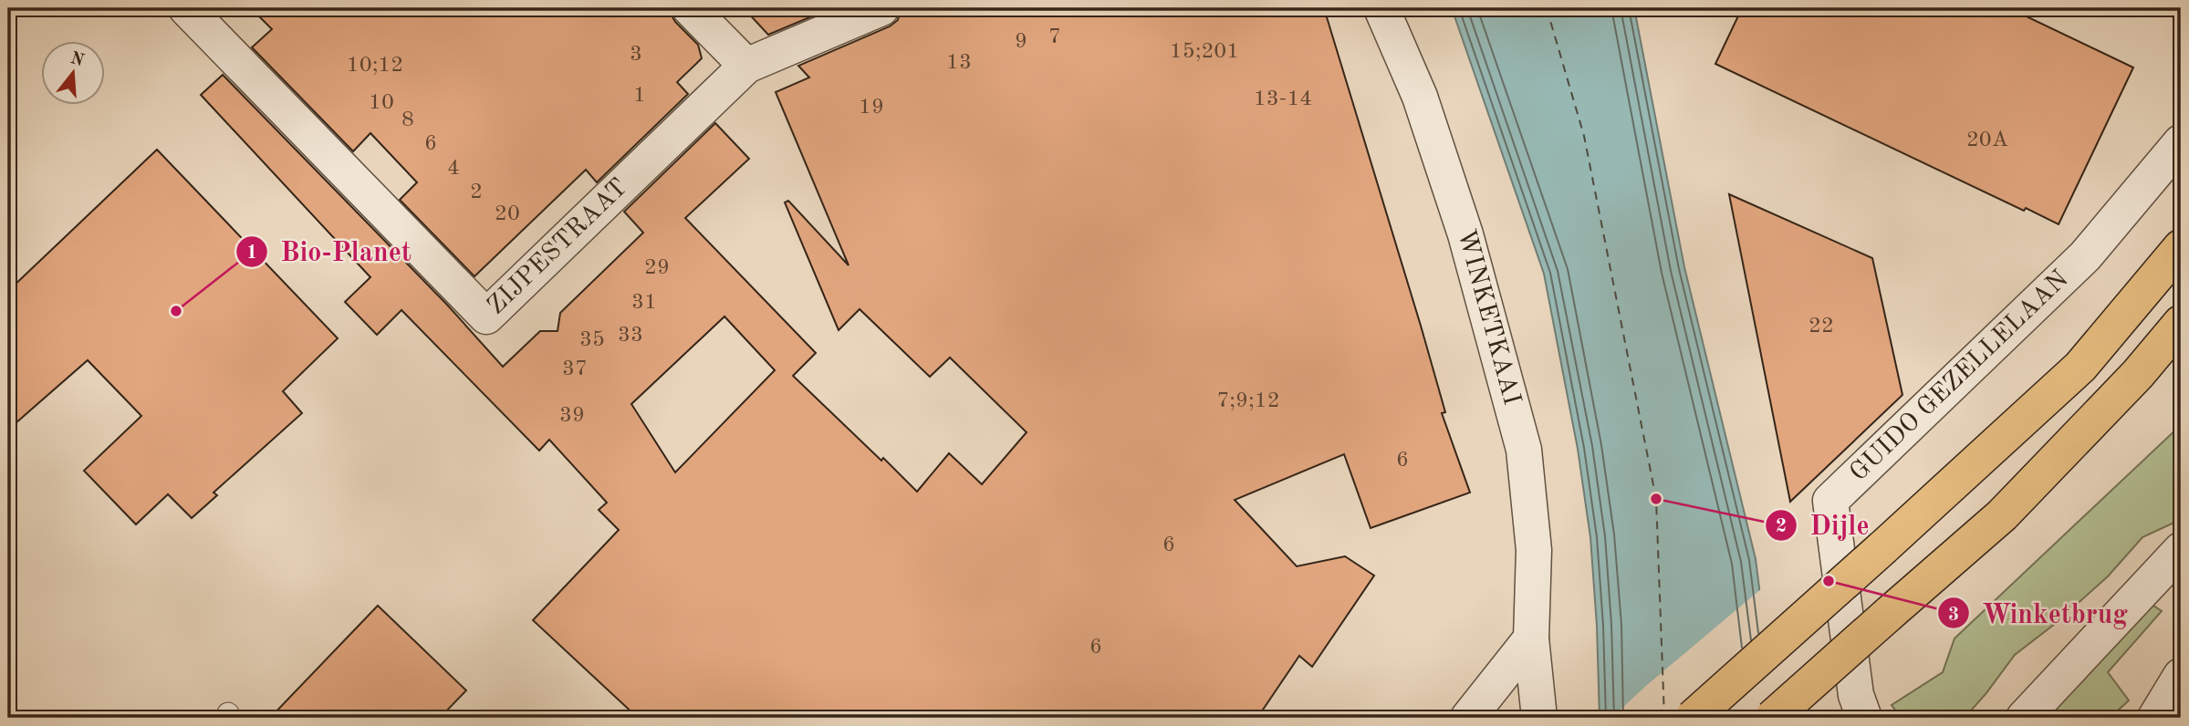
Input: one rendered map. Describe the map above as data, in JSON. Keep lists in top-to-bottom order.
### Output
{
  "streets": {
    "street": ["ZIJPESTRAAT", "WINKETKAAI", "GUIDO GEZELLELAAN"]
  },
  "places": ["Bio-Planet", "Dijle", "Winketbrug"],
  "house_numbers": [
    "7",
    "9",
    "15;201",
    "3",
    "13",
    "10;12",
    "1",
    "13-14",
    "10",
    "19",
    "8",
    "20A",
    "6",
    "4",
    "2",
    "20",
    "29",
    "31",
    "22",
    "33",
    "35",
    "37",
    "7;9;12",
    "39",
    "6",
    "6",
    "6"
  ],
  "north": "top"
}
